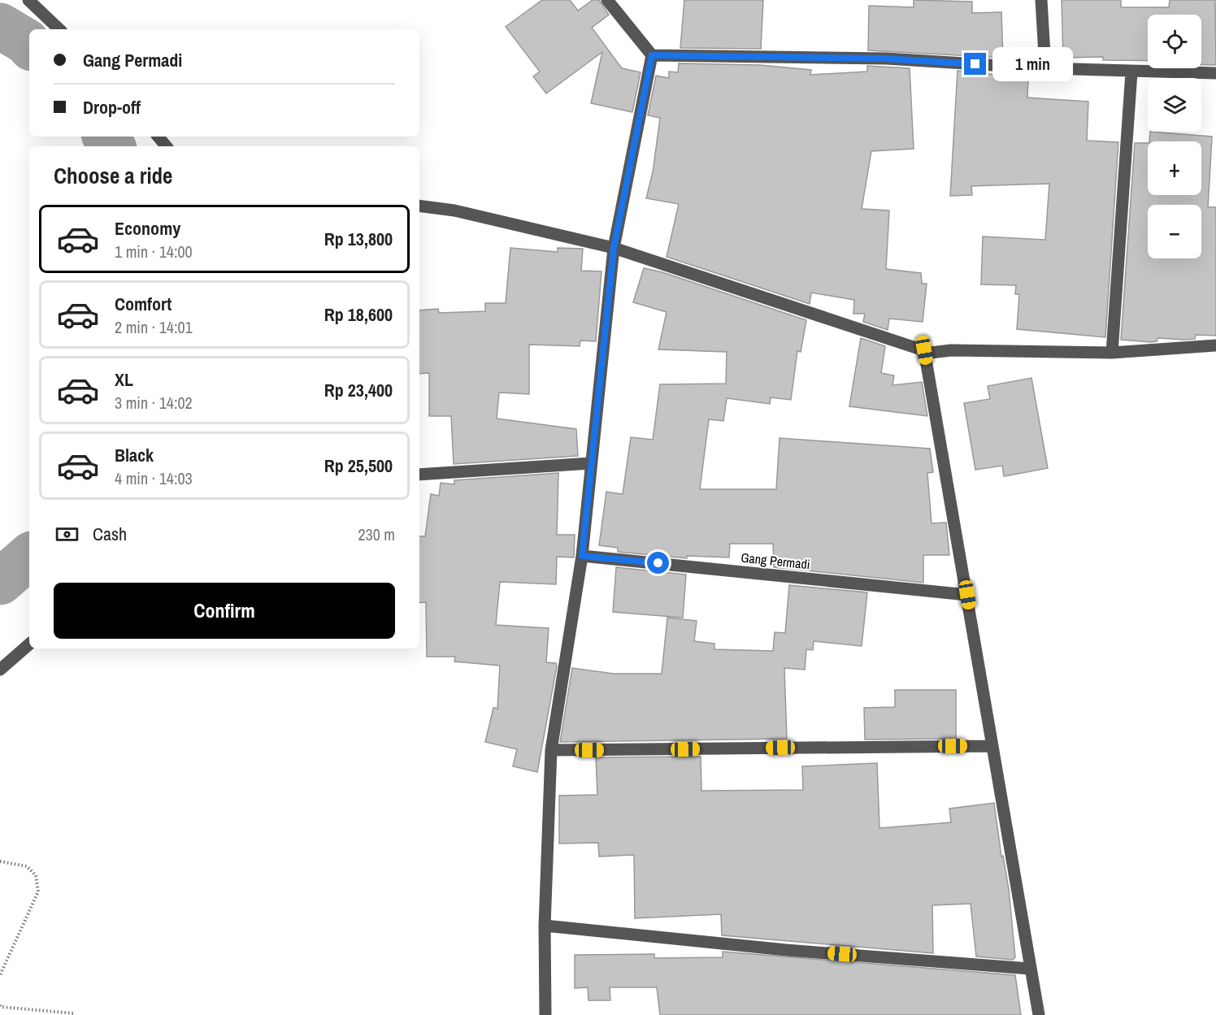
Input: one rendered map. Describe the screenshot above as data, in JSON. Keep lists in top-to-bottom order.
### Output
{
  "streets": {
    "street": ["Gang Permadi"]
  },
  "page": {
    "map_buttons": ["+", "−"],
    "banner": ["Gang Permadi", "Drop-off"],
    "bubble": "1 min",
    "heading": "Choose a ride",
    "list": [
      {
        "name": "Economy",
        "note": "1 min · 14:00",
        "value": "Rp 13,800"
      },
      {
        "name": "Comfort",
        "note": "2 min · 14:01",
        "value": "Rp 18,600"
      },
      {
        "name": "XL",
        "note": "3 min · 14:02",
        "value": "Rp 23,400"
      },
      {
        "name": "Black",
        "note": "4 min · 14:03",
        "value": "Rp 25,500"
      }
    ],
    "pay": ["Cash", "230 m"],
    "buttons": "Confirm"
  }
}
